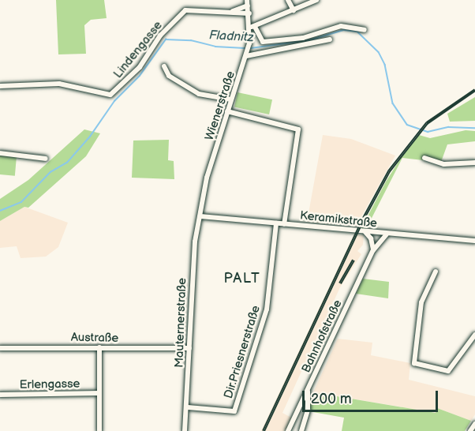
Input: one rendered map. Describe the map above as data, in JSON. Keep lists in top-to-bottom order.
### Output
{
  "streets": {
    "street": [
      "Lindengasse",
      "Wienerstraße",
      "Keramikstraße",
      "Mauternerstraße",
      "Bahnhofstraße",
      "Austraße",
      "Dir.Priesnerstraße",
      "Erlengasse"
    ]
  },
  "crossings": [
    ["Lindengasse", "Wienerstraße"],
    ["Wienerstraße", "Keramikstraße"],
    ["Wienerstraße", "Mauternerstraße"],
    ["Keramikstraße", "Mauternerstraße"],
    ["Keramikstraße", "Bahnhofstraße"],
    ["Keramikstraße", "Dir.Priesnerstraße"],
    ["Mauternerstraße", "Austraße"],
    ["Mauternerstraße", "Dir.Priesnerstraße"]
  ],
  "districts": ["PALT"],
  "water": ["Fladnitz"],
  "scale_bar": "200 m"
}
